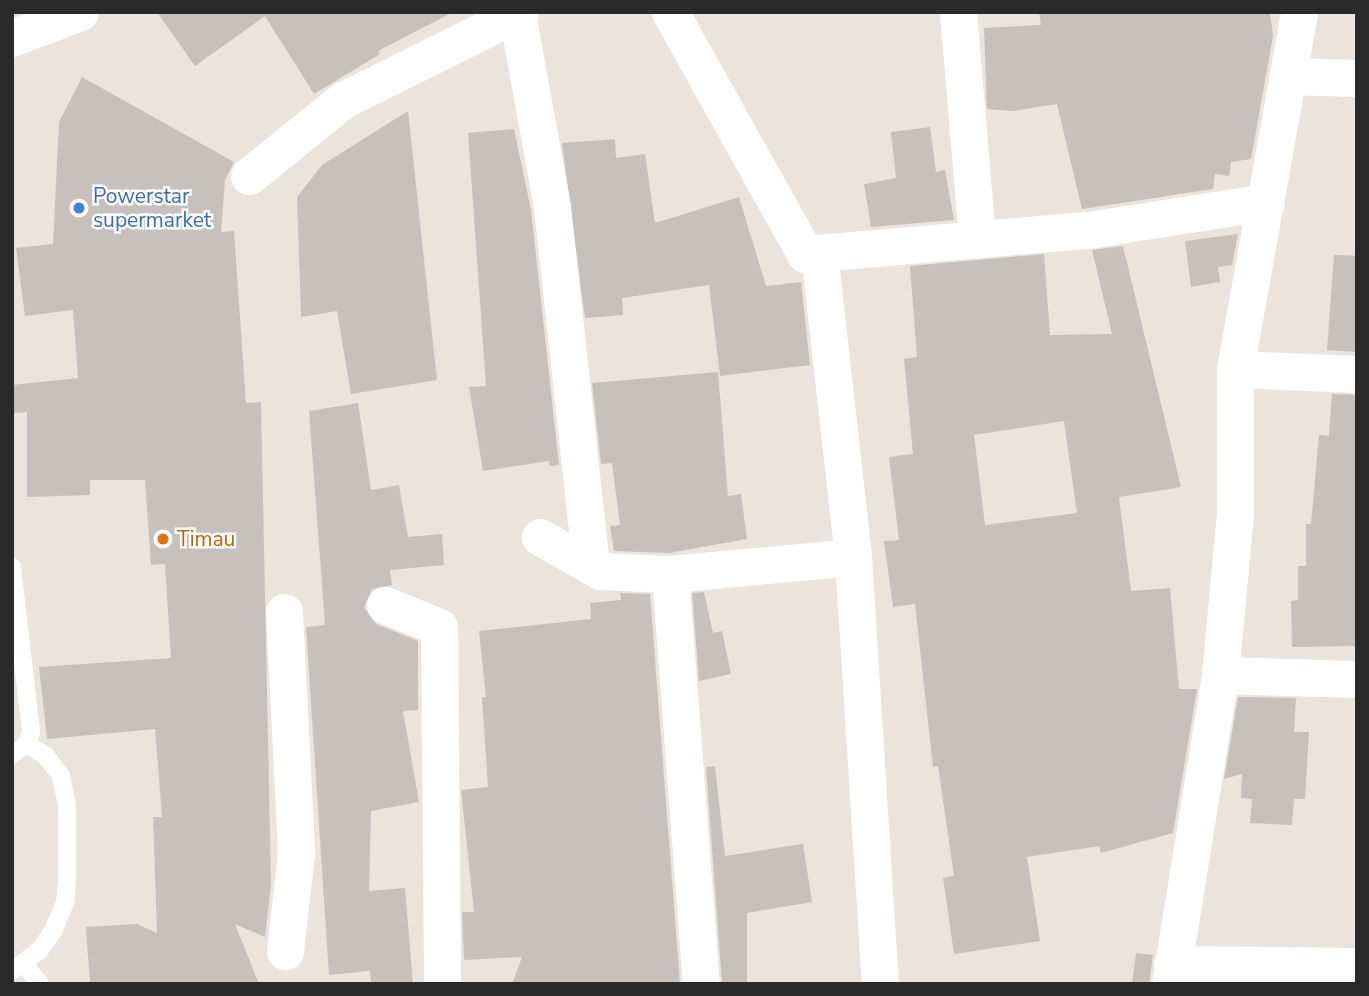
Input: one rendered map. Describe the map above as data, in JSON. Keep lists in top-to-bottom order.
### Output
{
  "places": ["Powerstar supermarket", "Timau"]
}
